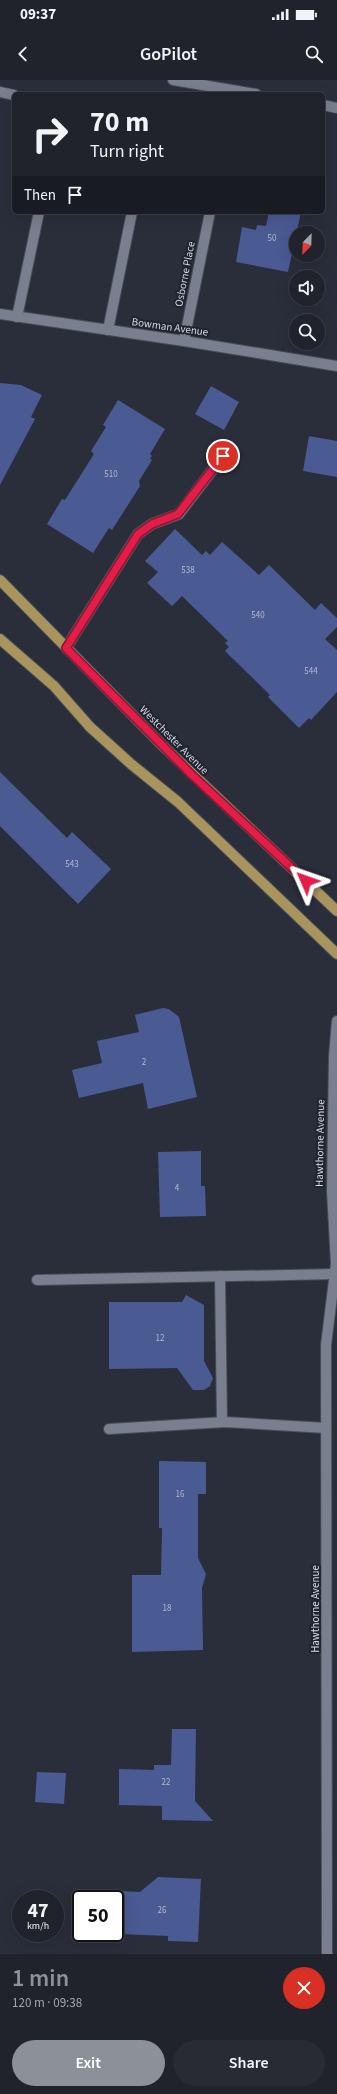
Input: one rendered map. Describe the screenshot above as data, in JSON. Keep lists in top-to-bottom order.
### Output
{
  "streets": {
    "main road": ["Westchester Avenue"],
    "street": ["Osborne Place", "Bowman Avenue", "Hawthorne Avenue"]
  },
  "crossings": [
    ["Osborne Place", "Bowman Avenue"]
  ],
  "house_numbers": [
    "50",
    "510",
    "538",
    "540",
    "544",
    "543",
    "2",
    "4",
    "12",
    "16",
    "18",
    "22",
    "26"
  ],
  "north": "bottom left",
  "page": {
    "status": "09:37",
    "header": "GoPilot",
    "turn": ["70 m", "Turn right"],
    "then": "Then",
    "speed": "47 km/h",
    "limit": "50",
    "heading": ["1 min", "120 m · 09:38"],
    "buttons": ["Exit", "Share"]
  }
}
